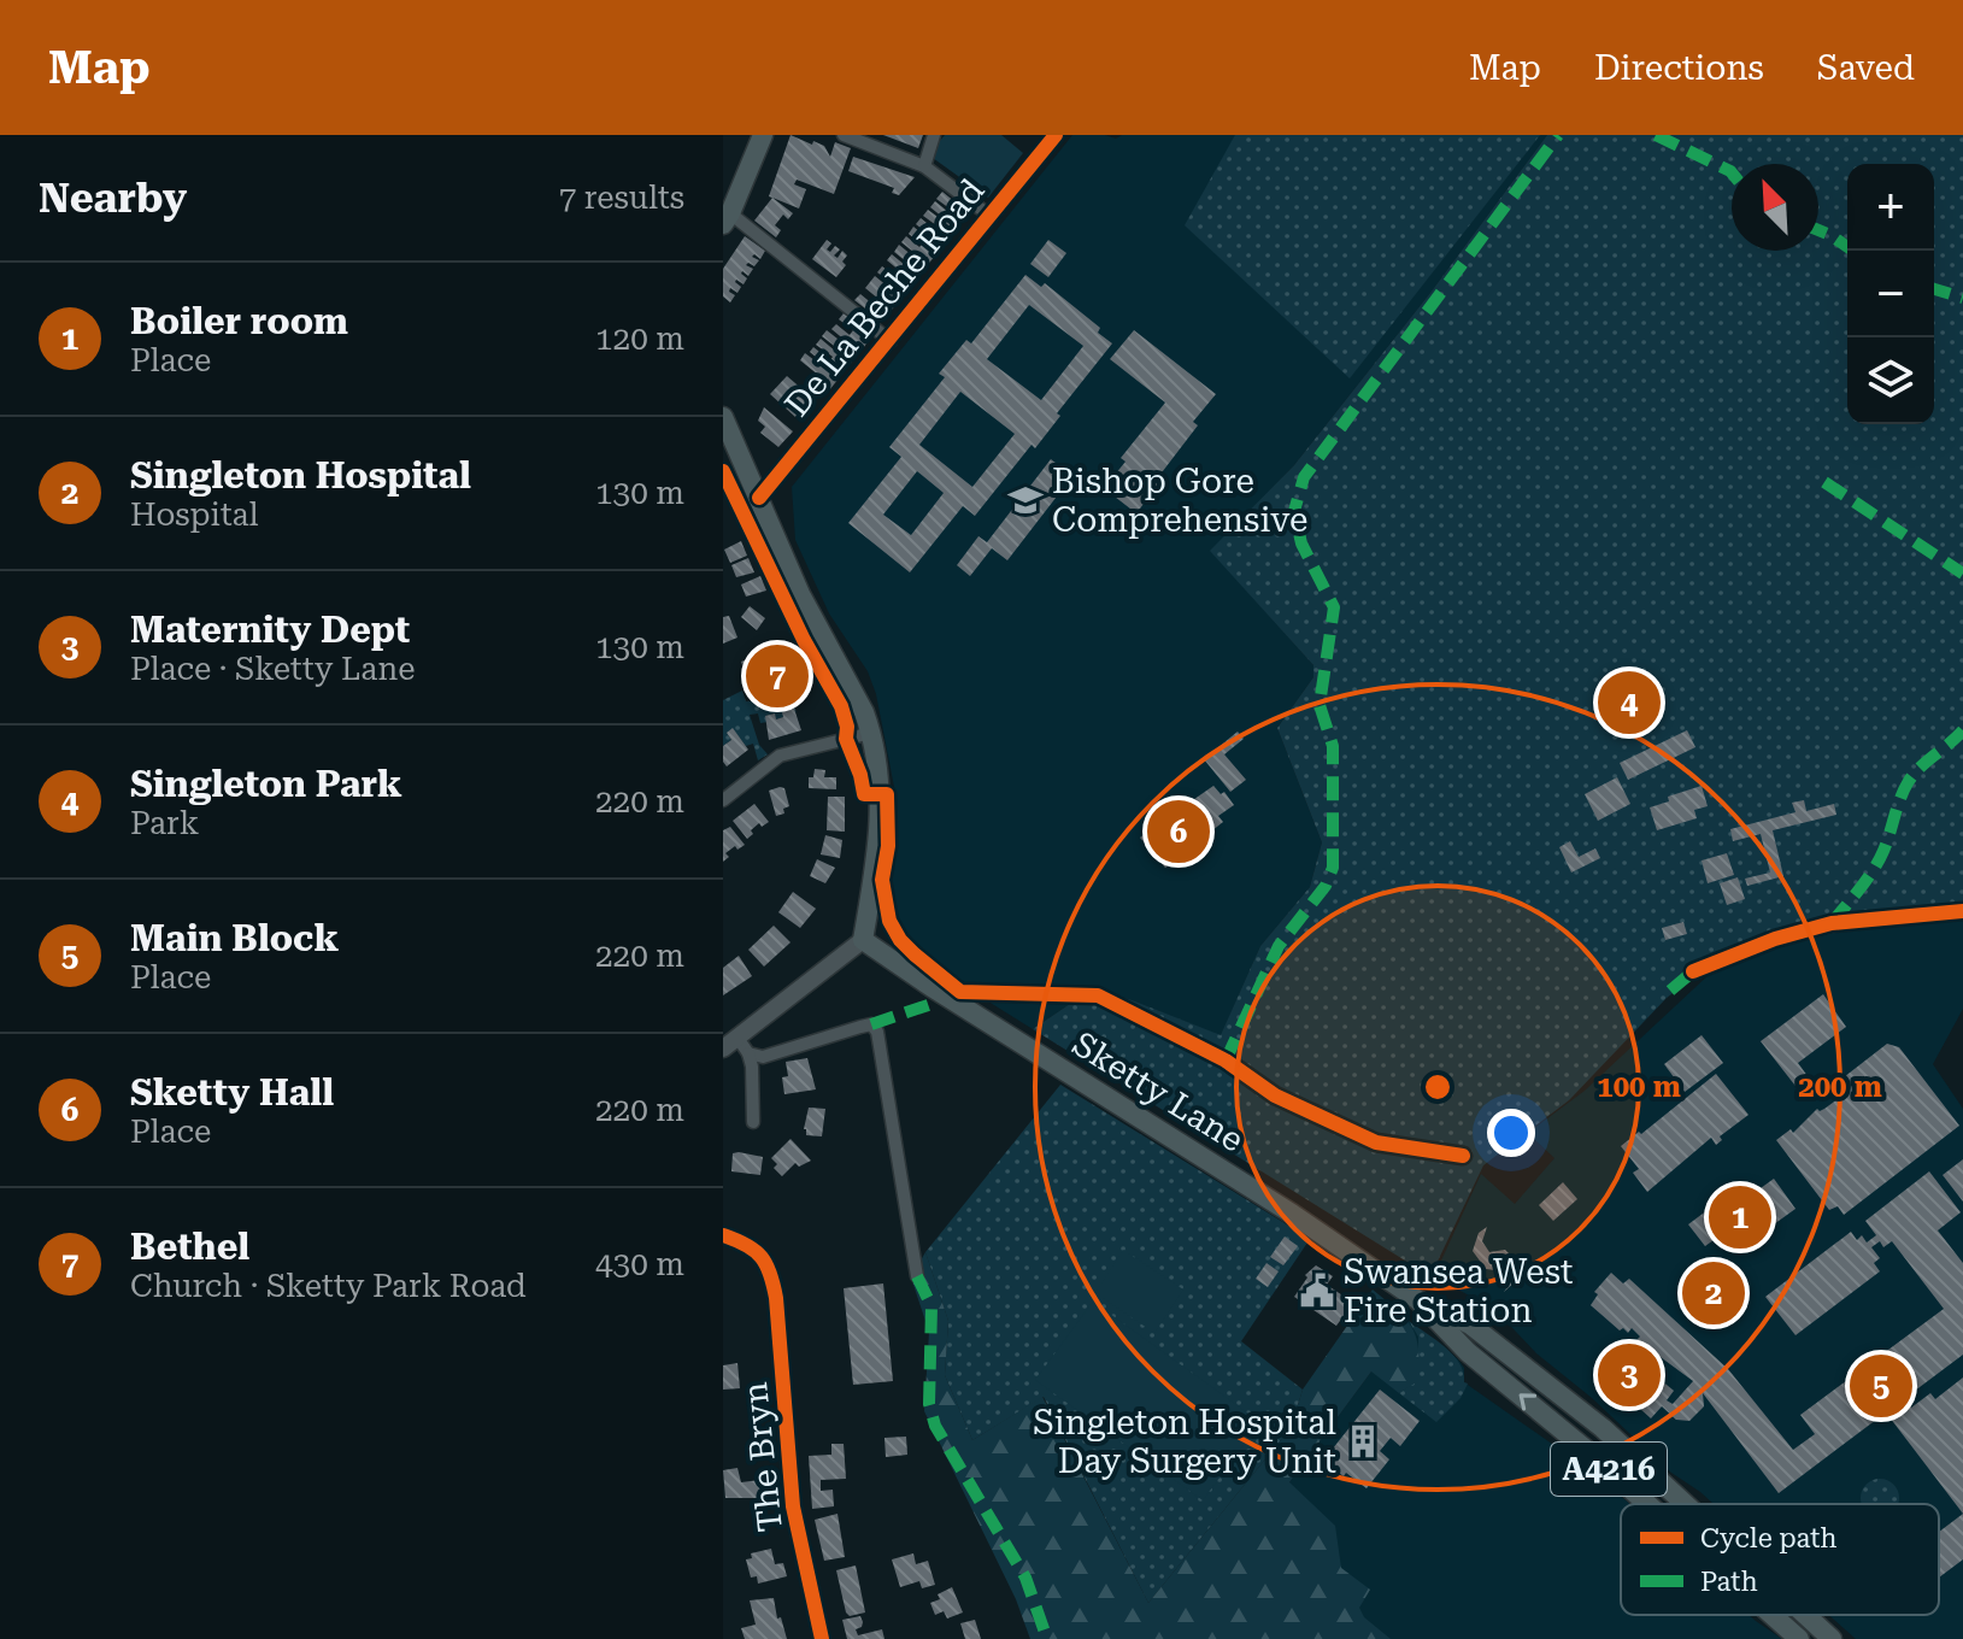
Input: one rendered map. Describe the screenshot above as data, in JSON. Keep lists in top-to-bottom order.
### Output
{
  "streets": {
    "main road": ["Sketty Lane", "A4216"],
    "street": ["De La Beche Road", "The Bryn"]
  },
  "places": {
    "school or university": ["Bishop Gore Comprehensive"],
    "public building": ["Swansea West Fire Station"],
    "building": ["Singleton Hospital Day Surgery Unit"]
  },
  "legend": ["Cycle path", "Path"],
  "north": "top left",
  "page": {
    "header": "Map",
    "nav": ["Map", "Directions", "Saved"],
    "heading": ["Nearby", "7 results"],
    "map_buttons": ["+", "−"],
    "list": [
      {
        "mark": "1",
        "name": "Boiler room",
        "note": "Place",
        "value": "120 m"
      },
      {
        "mark": "2",
        "name": "Singleton Hospital",
        "note": "Hospital",
        "value": "130 m"
      },
      {
        "mark": "3",
        "name": "Maternity Dept",
        "note": "Place · Sketty Lane",
        "value": "130 m"
      },
      {
        "mark": "4",
        "name": "Singleton Park",
        "note": "Park",
        "value": "220 m"
      },
      {
        "mark": "5",
        "name": "Main Block",
        "note": "Place",
        "value": "220 m"
      },
      {
        "mark": "6",
        "name": "Sketty Hall",
        "note": "Place",
        "value": "220 m"
      },
      {
        "mark": "7",
        "name": "Bethel",
        "note": "Church · Sketty Park Road",
        "value": "430 m"
      }
    ],
    "pins": [
      "7",
      "4",
      "6",
      "1",
      "2",
      "3",
      "5"
    ]
  },
  "rings": ["100 m", "200 m"]
}
